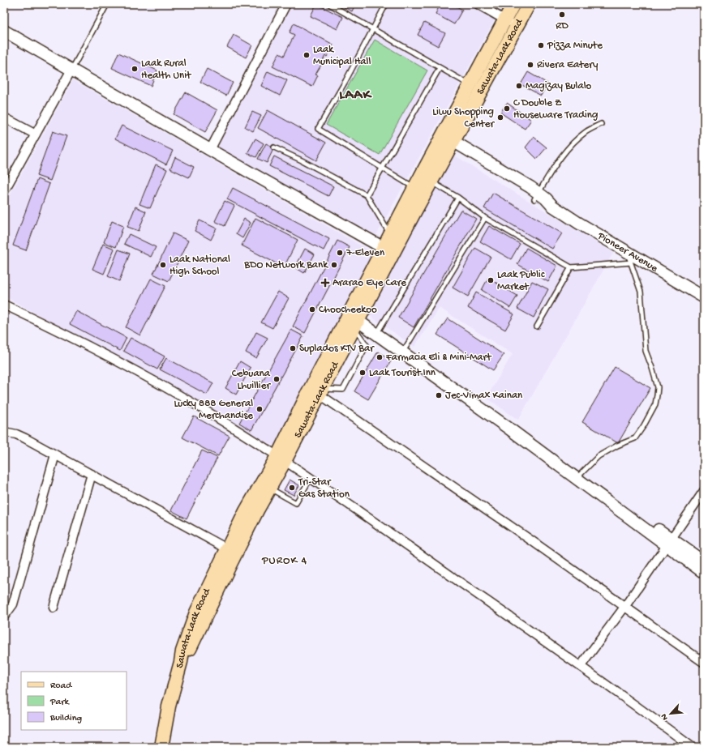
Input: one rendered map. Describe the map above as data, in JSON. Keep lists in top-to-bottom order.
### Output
{
  "streets": {
    "main road": ["Sawata-Laak Road"],
    "street": ["Pioneer Avenue"]
  },
  "crossings": [
    ["Sawata-Laak Road", "Pioneer Avenue"]
  ],
  "districts": ["LAAK", "PUROK 4"],
  "places": {
    "other": [
      "RD",
      "Pizza Minute",
      "Laak Municipal Hall",
      "Rivera Eatery",
      "Laak Rural Health Unit",
      "Magizay Bulalo",
      "C Double Z Houseware Trading",
      "Liwu Shopping Center",
      "7-Eleven",
      "Laak National High School",
      "BDO Network Bank",
      "Laak Public Market",
      "Choocheekoo",
      "Suplados KTV Bar",
      "Farmacia Eli & Mini-Mart",
      "Laak Tourist Inn",
      "Cebuana Lhuillier",
      "Jec-Vimax Kainan",
      "Lucky 888 General Merchandise",
      "Tri-Star Gas Station"
    ],
    "health": ["Ararao Eye Care"]
  },
  "legend": ["Road", "Park", "Building"],
  "north": "bottom left"
}
